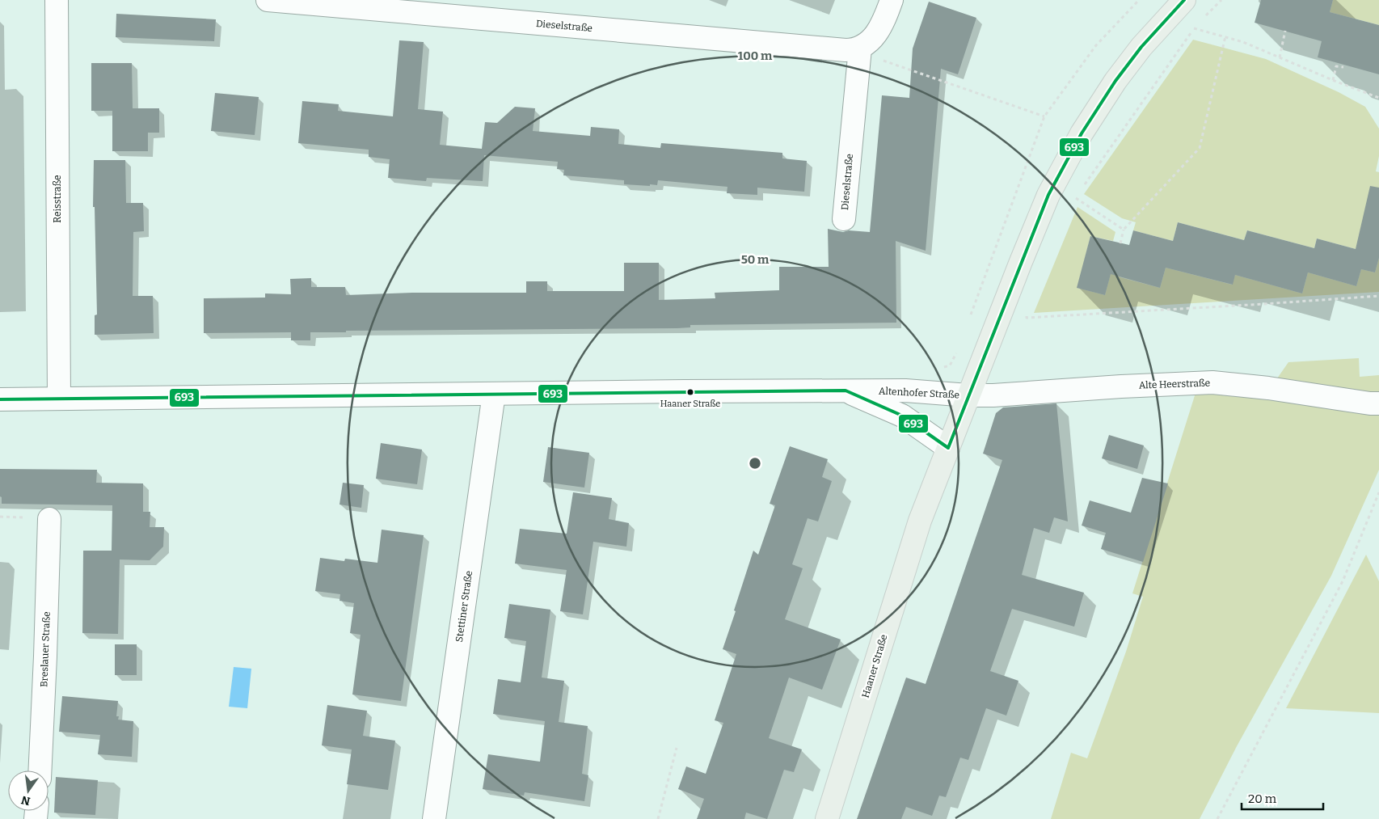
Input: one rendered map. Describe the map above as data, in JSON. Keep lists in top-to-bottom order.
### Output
{
  "streets": {
    "main road": ["Haaner Straße"],
    "street": [
      "Dieselstraße",
      "Reisstraße",
      "Alte Heerstraße",
      "Altenhofer Straße",
      "Stettiner Straße",
      "Breslauer Straße"
    ]
  },
  "crossings": [
    ["Reisstraße", "Altenhofer Straße"],
    ["Alte Heerstraße", "Altenhofer Straße"],
    ["Alte Heerstraße", "Haaner Straße"],
    ["Altenhofer Straße", "Stettiner Straße"],
    ["Altenhofer Straße", "Haaner Straße"]
  ],
  "places": ["Haaner Straße"],
  "lines": ["transit line 693"],
  "scale_bar": "20 m",
  "north": "bottom",
  "rings": ["100 m", "50 m"]
}
